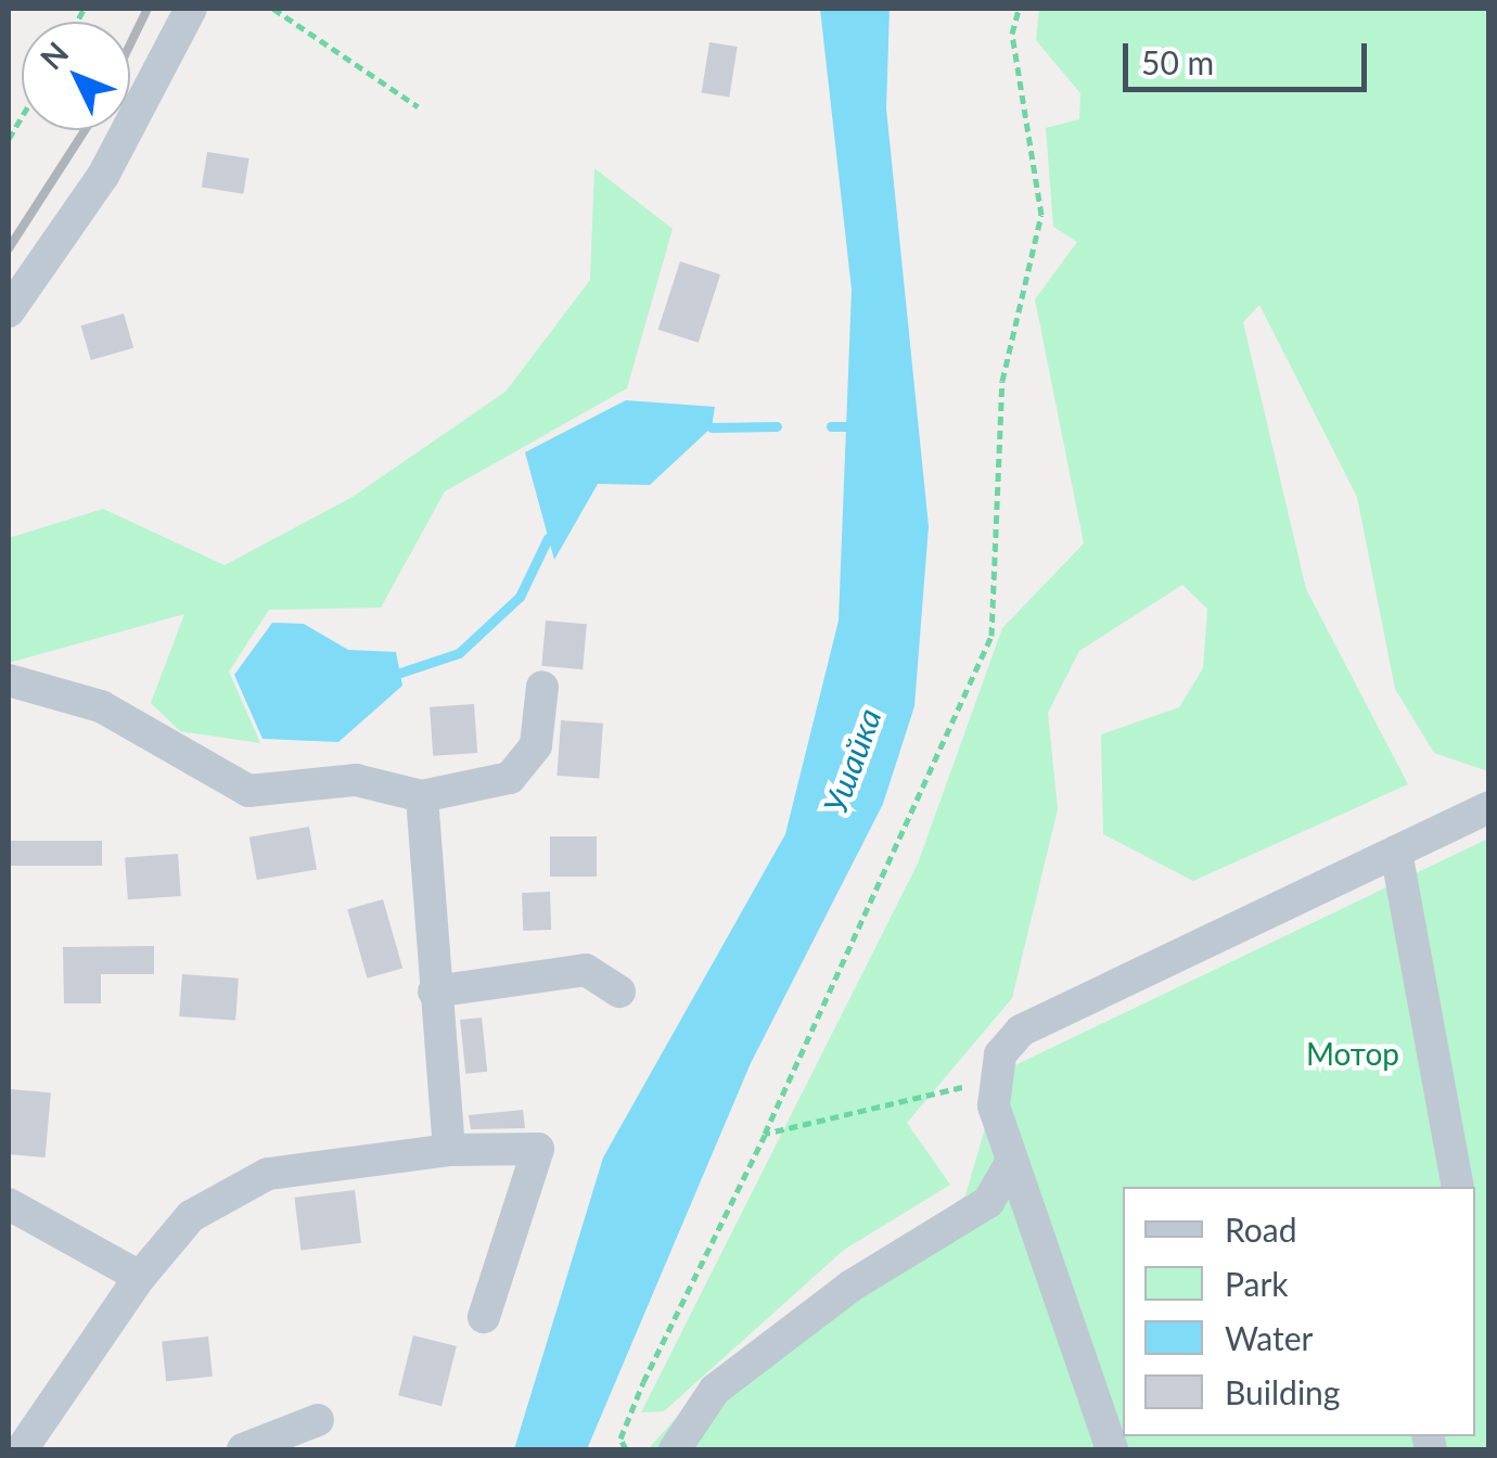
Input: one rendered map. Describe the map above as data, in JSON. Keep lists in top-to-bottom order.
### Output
{
  "water": ["Ушайка"],
  "parks": ["Мотор"],
  "legend": [
    "Road",
    "Park",
    "Water",
    "Building"
  ],
  "scale_bar": "50 m",
  "north": "top left"
}
